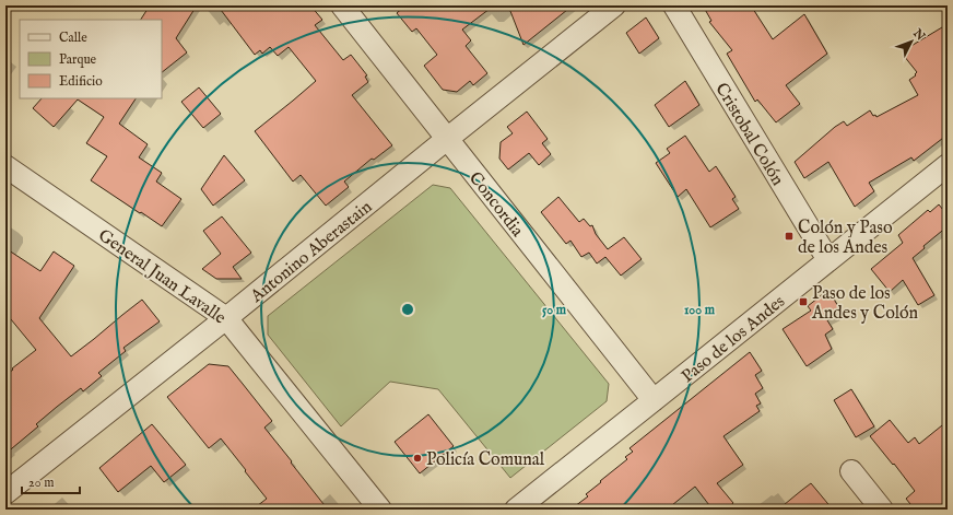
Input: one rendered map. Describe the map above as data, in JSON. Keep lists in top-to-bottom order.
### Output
{
  "streets": {
    "street": [
      "Cristobal Colón",
      "Concordia",
      "Antonino Aberastain",
      "General Juan Lavalle",
      "Paso de los Andes"
    ]
  },
  "crossings": [
    ["Cristobal Colón", "Paso de los Andes"],
    ["Concordia", "Antonino Aberastain"],
    ["Concordia", "Paso de los Andes"],
    ["Antonino Aberastain", "General Juan Lavalle"]
  ],
  "places": {
    "transit": ["Colón y Paso de los Andes", "Paso de los Andes y Colón"],
    "other": ["Policía Comunal"]
  },
  "legend": ["Calle", "Parque", "Edificio"],
  "scale_bar": "20 m",
  "north": "top right",
  "rings": ["50 m", "100 m"]
}
